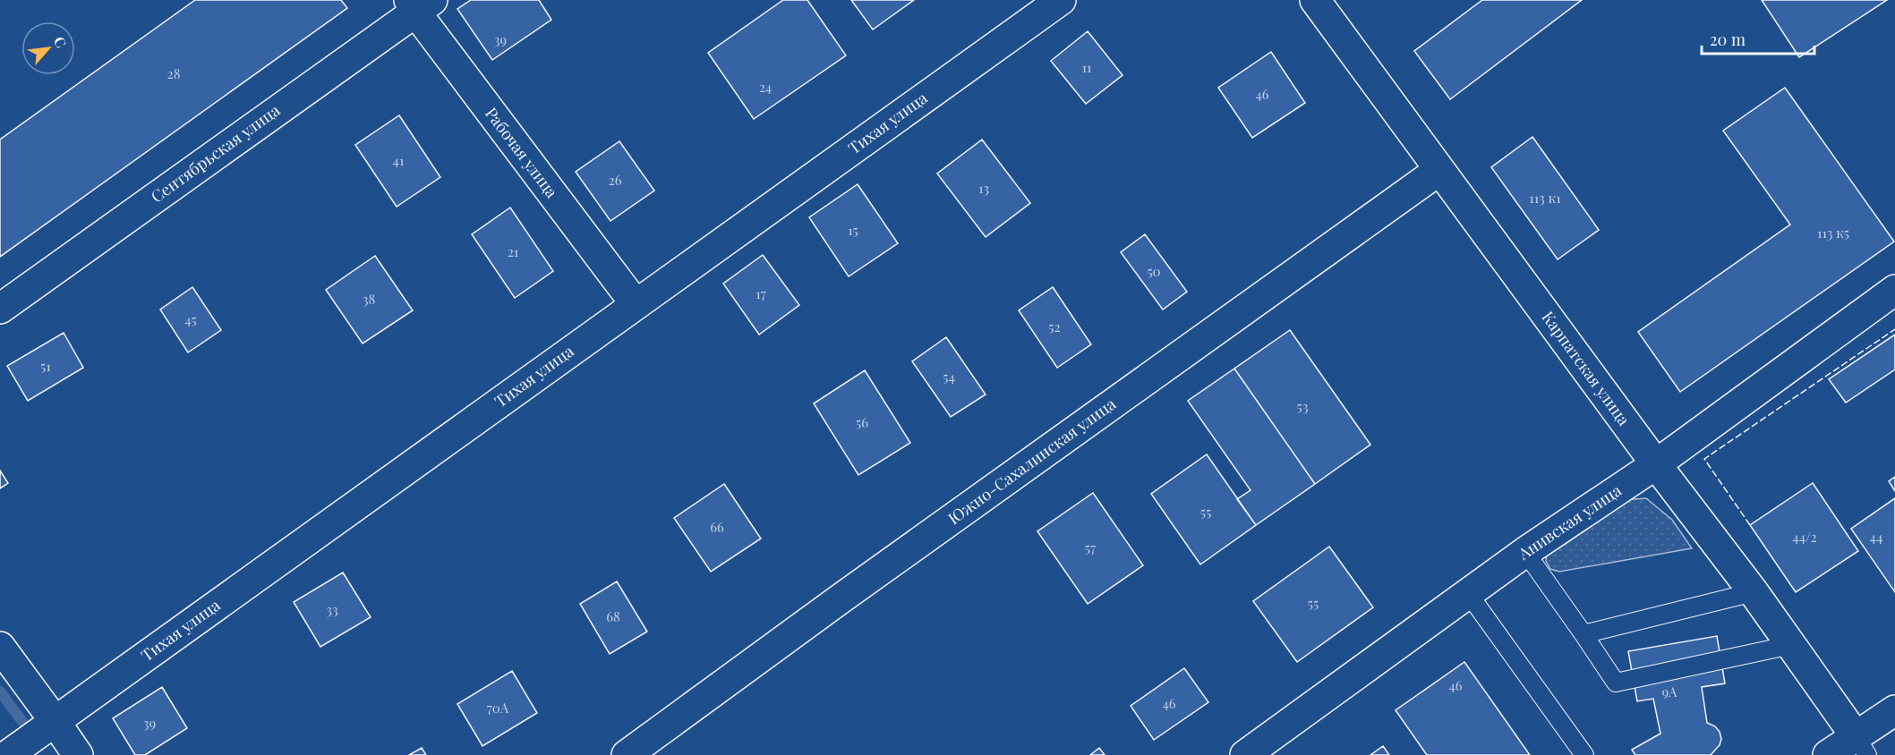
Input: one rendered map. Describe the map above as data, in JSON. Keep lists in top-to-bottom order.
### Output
{
  "streets": {
    "street": [
      "Тихая улица",
      "Рабочая улица",
      "Сентябрьская улица",
      "Карпатская улица",
      "Южно-Сахалинская улица",
      "Анивская улица"
    ]
  },
  "crossings": [
    ["Тихая улица", "Рабочая улица"],
    ["Рабочая улица", "Сентябрьская улица"],
    ["Карпатская улица", "Южно-Сахалинская улица"],
    ["Карпатская улица", "Анивская улица"]
  ],
  "house_numbers": [
    "39",
    "11",
    "28",
    "24",
    "46",
    "41",
    "26",
    "13",
    "113 к1",
    "15",
    "113 к5",
    "21",
    "50",
    "17",
    "38",
    "45",
    "52",
    "51",
    "54",
    "53",
    "56",
    "55",
    "66",
    "44/2",
    "44",
    "57",
    "55",
    "33",
    "68",
    "46",
    "9А",
    "46",
    "70А",
    "39"
  ],
  "scale_bar": "20 m",
  "north": "top right"
}
